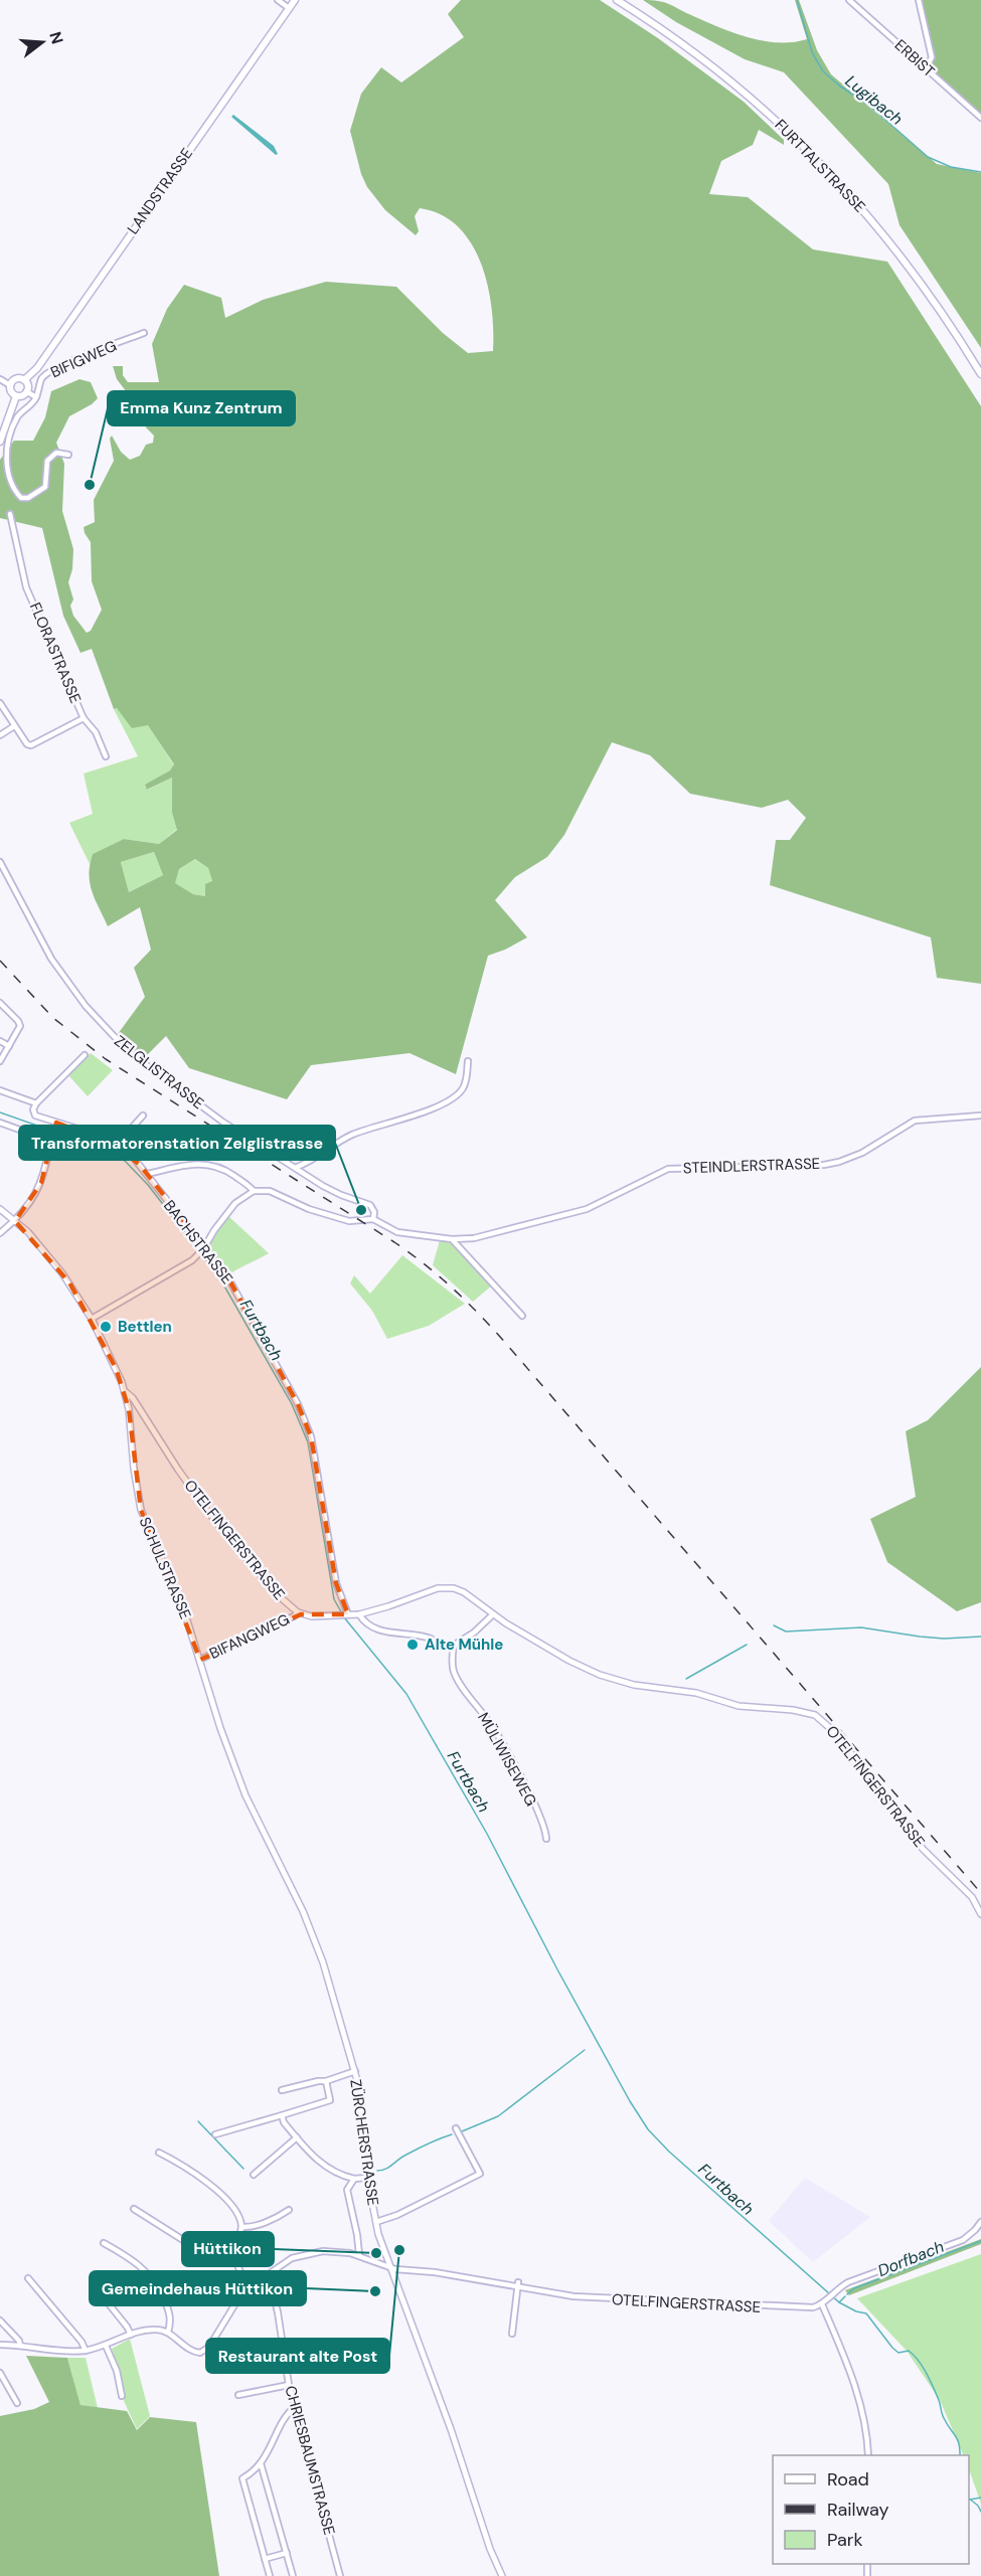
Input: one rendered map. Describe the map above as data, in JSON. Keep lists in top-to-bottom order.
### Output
{
  "streets": {
    "main road": ["FURTTALSTRASSE", "LANDSTRASSE"],
    "street": [
      "ERBIST",
      "BIFIGWEG",
      "FLORASTRASSE",
      "ZELGLISTRASSE",
      "STEINDLERSTRASSE",
      "BACHSTRASSE",
      "OTELFINGERSTRASSE",
      "SCHULSTRASSE",
      "BIFANGWEG",
      "MÜLIWISEWEG",
      "ZÜRCHERSTRASSE",
      "CHRIESBAUMSTRASSE"
    ]
  },
  "crossings": [
    ["ZELGLISTRASSE", "STEINDLERSTRASSE"],
    ["BACHSTRASSE", "OTELFINGERSTRASSE"],
    ["OTELFINGERSTRASSE", "SCHULSTRASSE"],
    ["OTELFINGERSTRASSE", "BIFANGWEG"],
    ["OTELFINGERSTRASSE", "ZÜRCHERSTRASSE"],
    ["OTELFINGERSTRASSE", "CHRIESBAUMSTRASSE"],
    ["SCHULSTRASSE", "BIFANGWEG"],
    ["SCHULSTRASSE", "ZÜRCHERSTRASSE"]
  ],
  "water": ["Lugibach", "Furtbach", "Dorfbach"],
  "places": [
    "Emma Kunz Zentrum",
    "Transformatorenstation Zelglistrasse",
    "Bettlen",
    "Alte Mühle",
    "Restaurant alte Post",
    "Hüttikon",
    "Gemeindehaus Hüttikon"
  ],
  "legend": ["Road", "Railway", "Park"],
  "north": "right"
}
